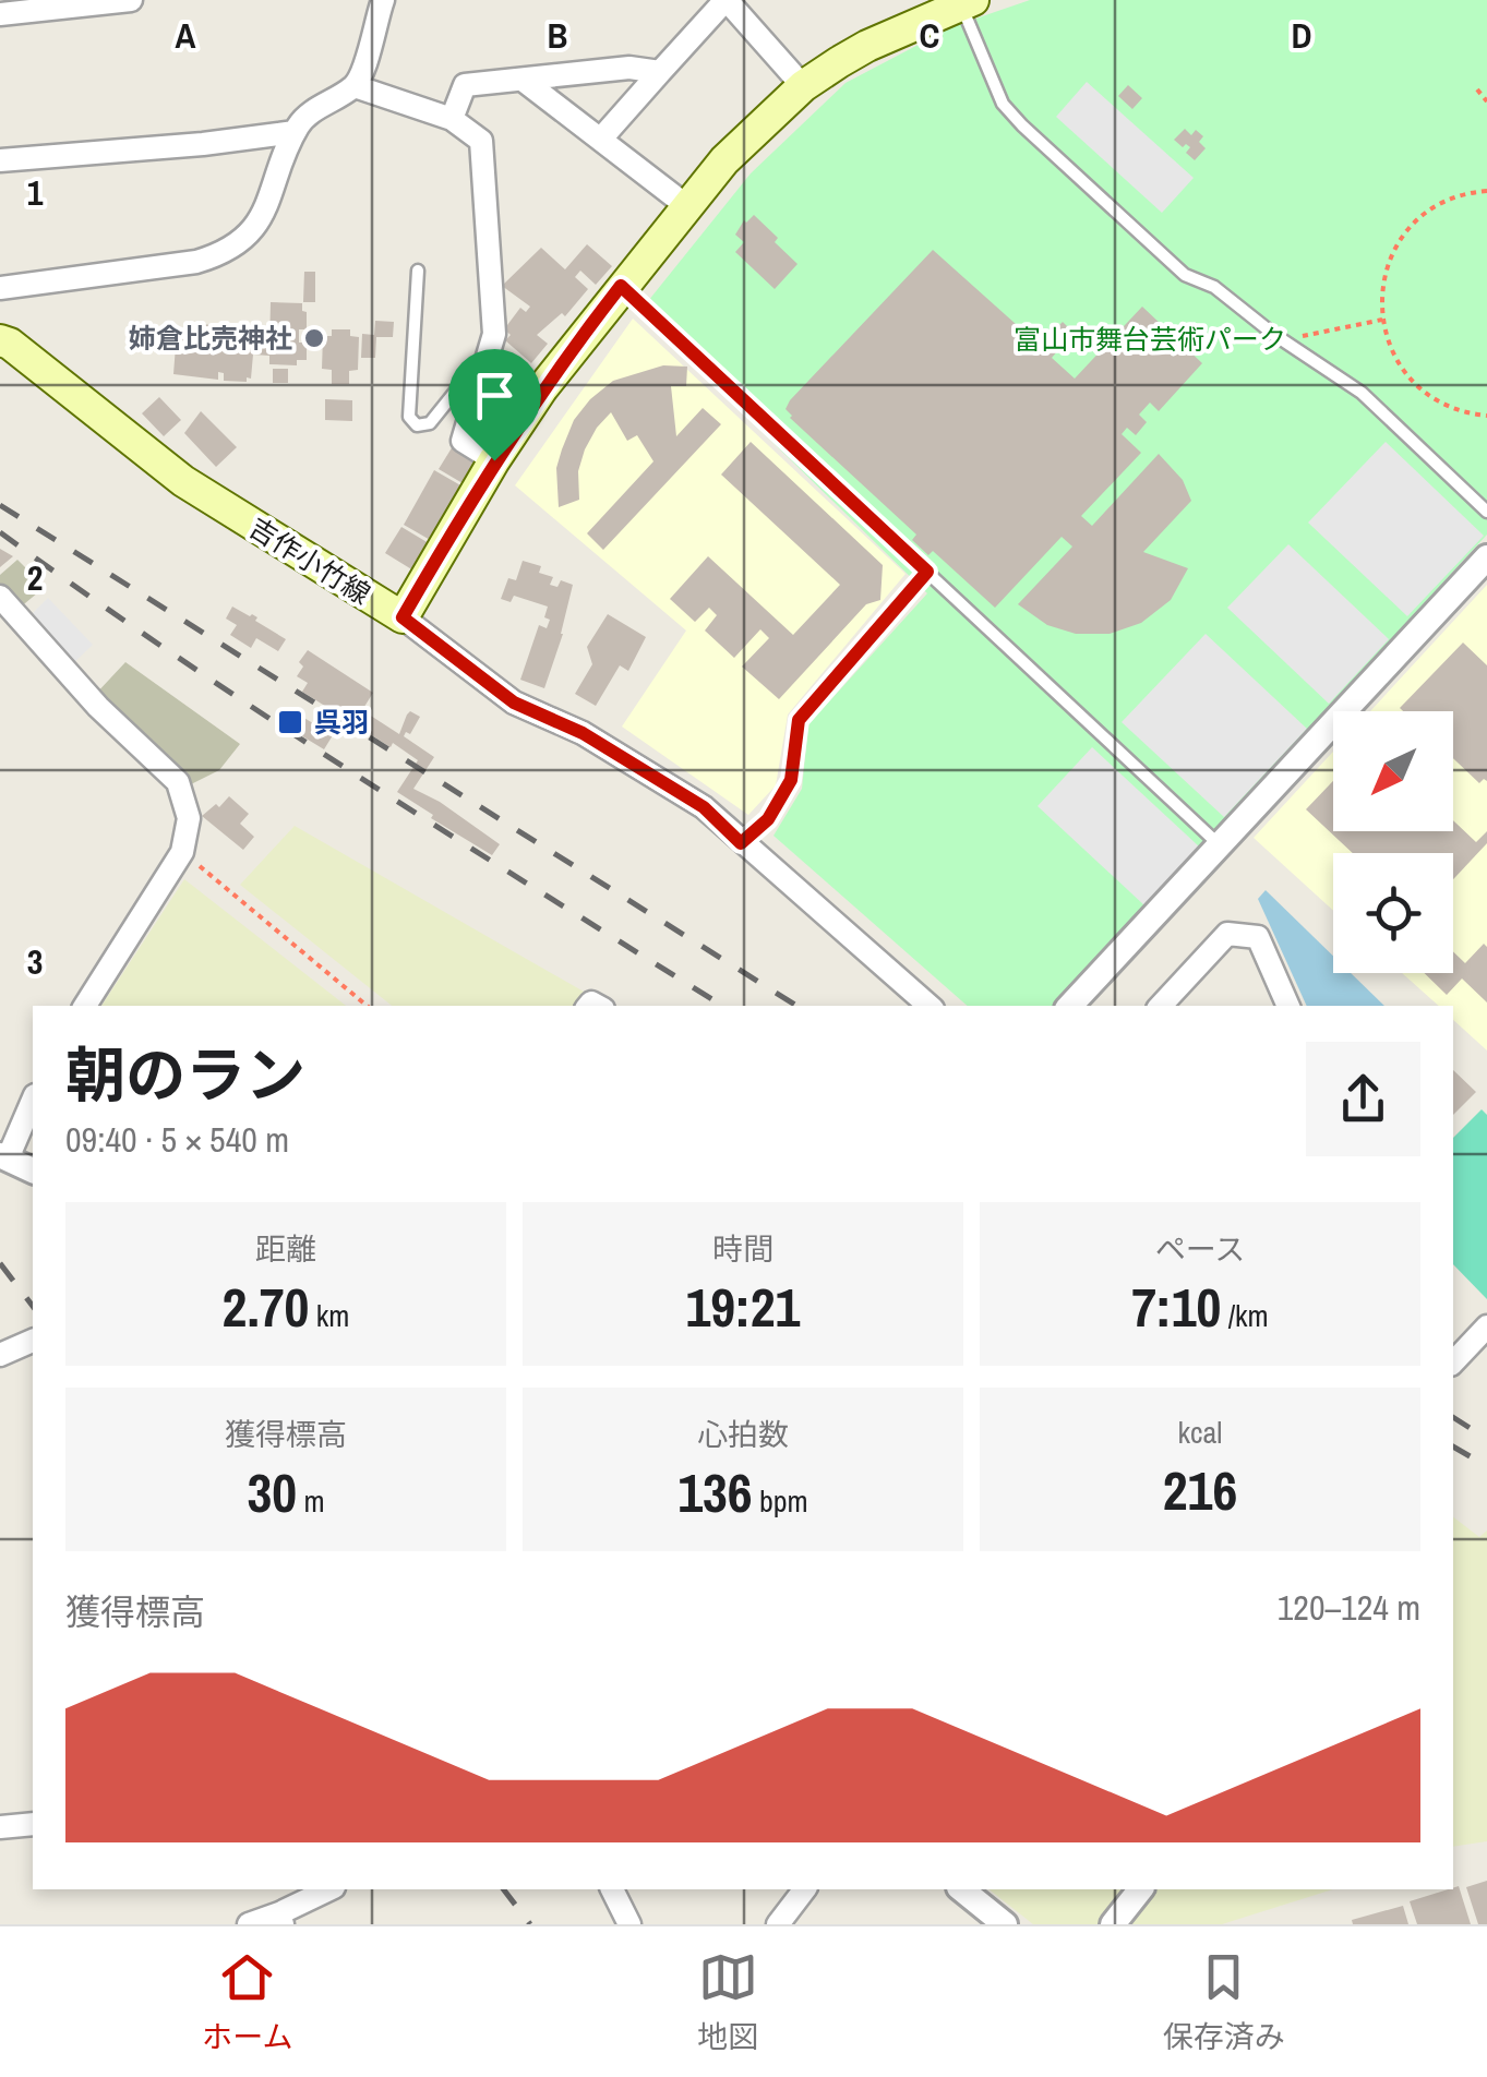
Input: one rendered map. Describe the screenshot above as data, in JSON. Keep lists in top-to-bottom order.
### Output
{
  "streets": {
    "main road": ["吉作小竹線"]
  },
  "parks": ["富山市舞台芸術パーク"],
  "places": {
    "other": ["姉倉比売神社"],
    "transit": ["呉羽"]
  },
  "north": "bottom left",
  "page": {
    "heading": ["朝のラン", "09:40 · 5 × 540 m"],
    "stats": [
      ["距離", "2.70 km"],
      ["時間", "19:21"],
      ["ペース", "7:10 /km"],
      ["獲得標高", "30 m"],
      ["心拍数", "136 bpm"],
      ["kcal", "216"]
    ],
    "chart": ["獲得標高", "120–124 m"],
    "tabs": ["ホーム", "地図", "保存済み"]
  },
  "grid": {
    "columns": [
      "A",
      "B",
      "C",
      "D"
    ],
    "rows": ["1", "2", "3"]
  }
}
